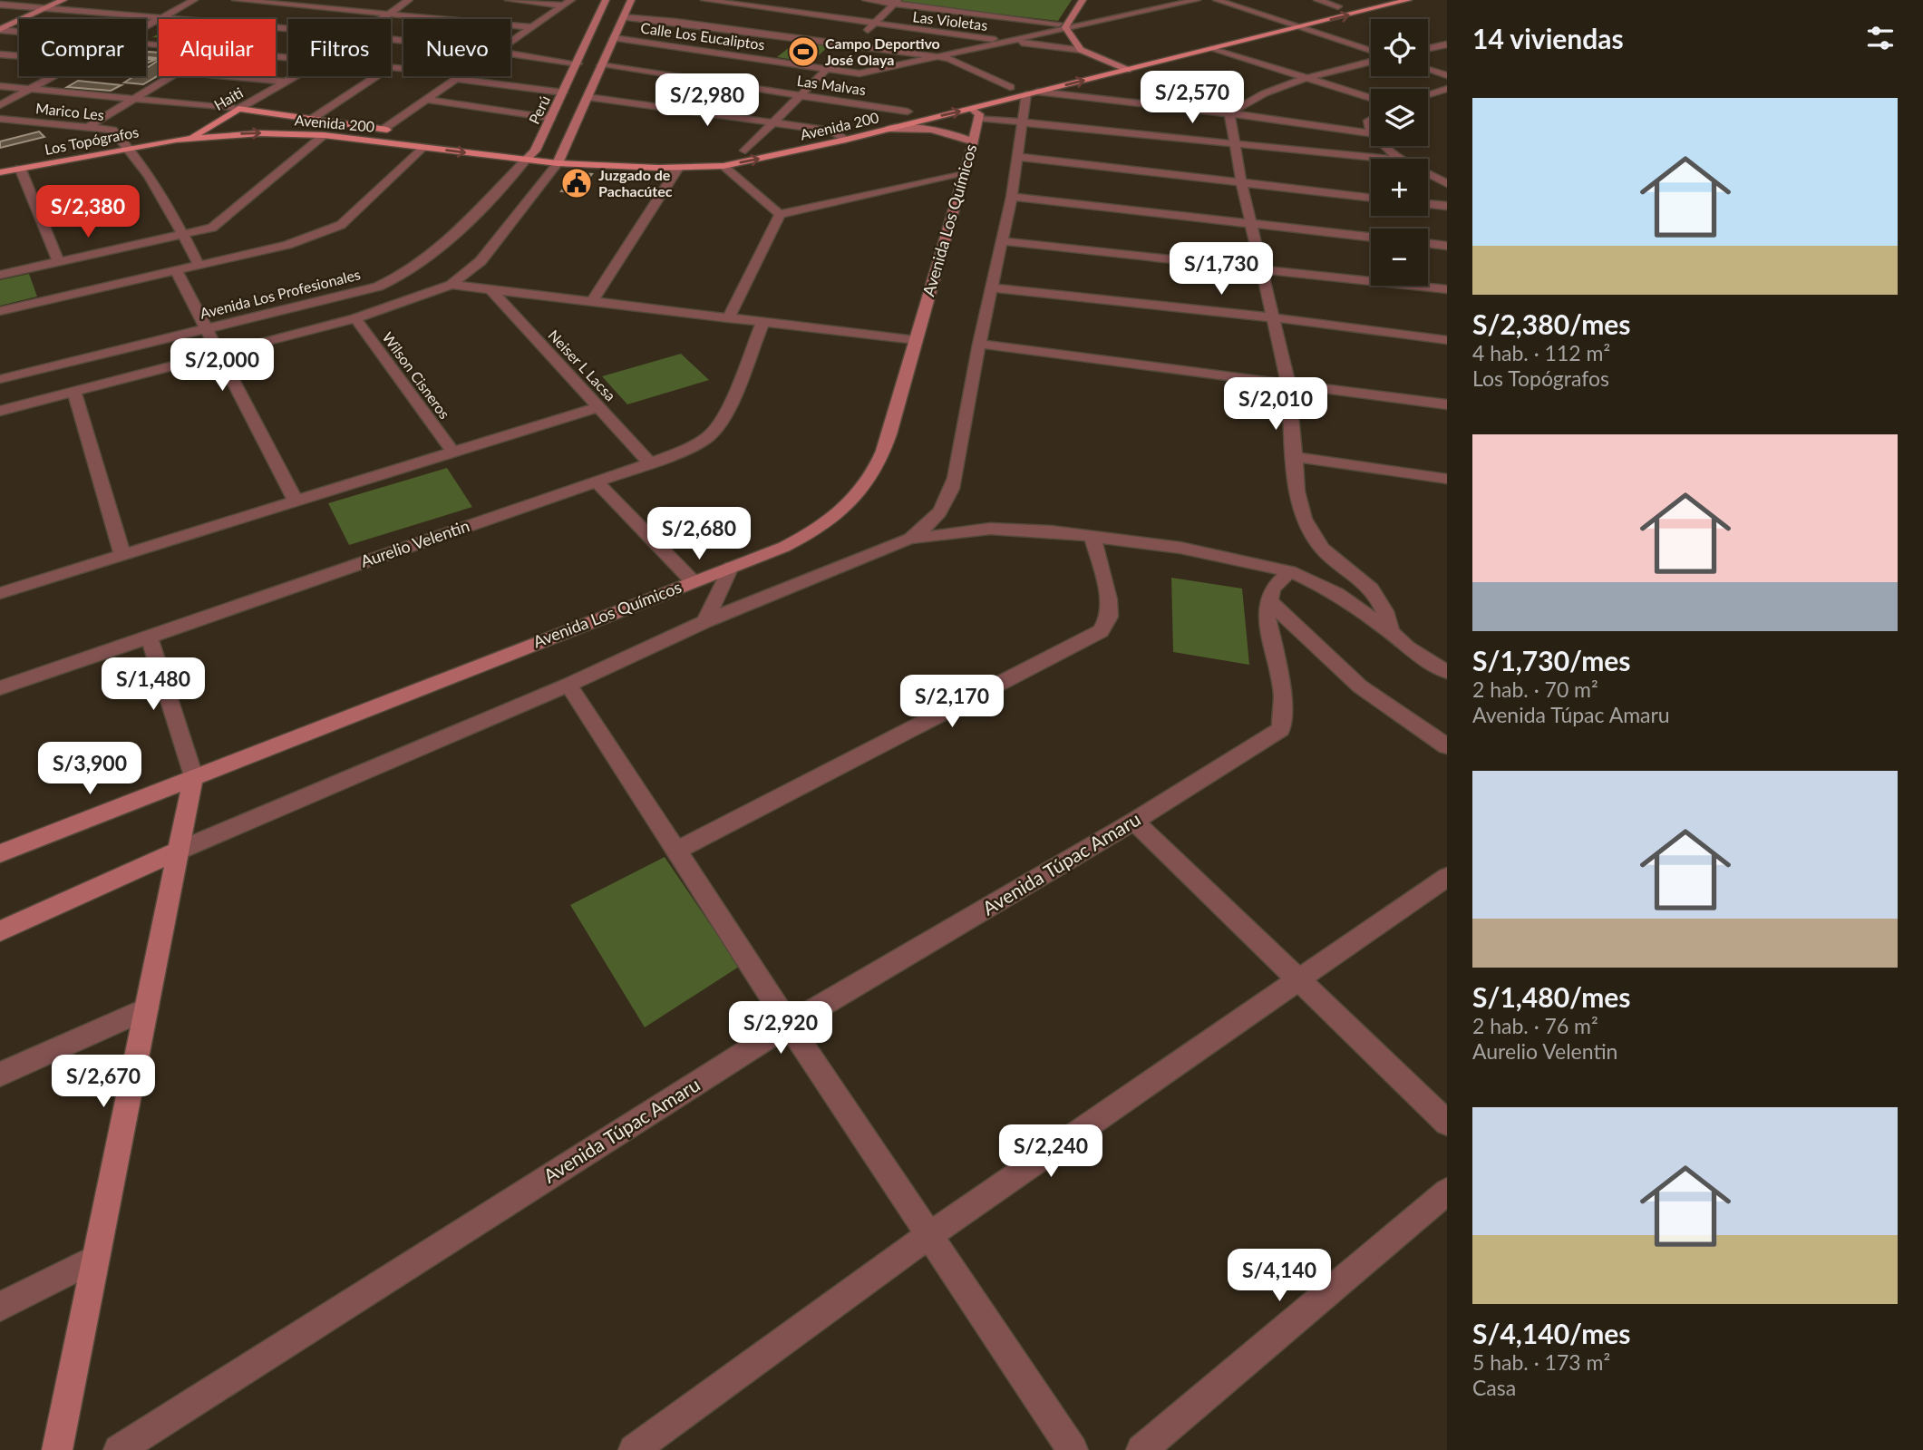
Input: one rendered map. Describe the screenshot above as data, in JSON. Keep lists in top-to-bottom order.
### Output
{
  "streets": {
    "main road": [
      "Haiti",
      "Perú",
      "Avenida 200",
      "Los Topógrafos",
      "Avenida Los Químicos"
    ],
    "street": [
      "Las Violetas",
      "Calle Los Eucaliptos",
      "Las Malvas",
      "Marico Les",
      "Avenida Los Profesionales",
      "Neiser L Lacsa",
      "Wilson Cisneros",
      "Aurelio Velentin",
      "Avenida Túpac Amaru"
    ]
  },
  "crossings": [
    ["Las Violetas", "Calle Los Eucaliptos"],
    ["Las Malvas", "Avenida 200"],
    ["Haiti", "Avenida 200"],
    ["Haiti", "Los Topógrafos"],
    ["Perú", "Avenida 200"],
    ["Perú", "Avenida Los Profesionales"],
    ["Marico Les", "Los Topógrafos"],
    ["Avenida 200", "Los Topógrafos"],
    ["Avenida 200", "Avenida Los Químicos"],
    ["Avenida 200", "Avenida Los Profesionales"],
    ["Neiser L Lacsa", "Aurelio Velentin"]
  ],
  "places": {
    "sports": ["Campo Deportivo José Olaya"],
    "public building": ["Juzgado de Pachacútec"]
  },
  "page": {
    "heading": "14 viviendas",
    "map_buttons": ["+", "−"],
    "chip": [
      "Comprar",
      "Alquilar",
      "Filtros",
      "Nuevo"
    ],
    "price": [
      "S/2,570",
      "S/2,980",
      "S/2,380",
      "S/1,730",
      "S/2,000",
      "S/2,010",
      "S/2,680",
      "S/1,480",
      "S/2,170",
      "S/3,900",
      "S/2,920",
      "S/2,670",
      "S/2,240",
      "S/4,140"
    ],
    "list": [
      {
        "name": "S/2,380/mes",
        "note": "4 hab. · 112 m² · Los Topógrafos"
      },
      {
        "name": "S/1,730/mes",
        "note": "2 hab. · 70 m² · Avenida Túpac Amaru"
      },
      {
        "name": "S/1,480/mes",
        "note": "2 hab. · 76 m² · Aurelio Velentin"
      },
      {
        "name": "S/4,140/mes",
        "note": "5 hab. · 173 m² · Casa"
      }
    ]
  }
}
